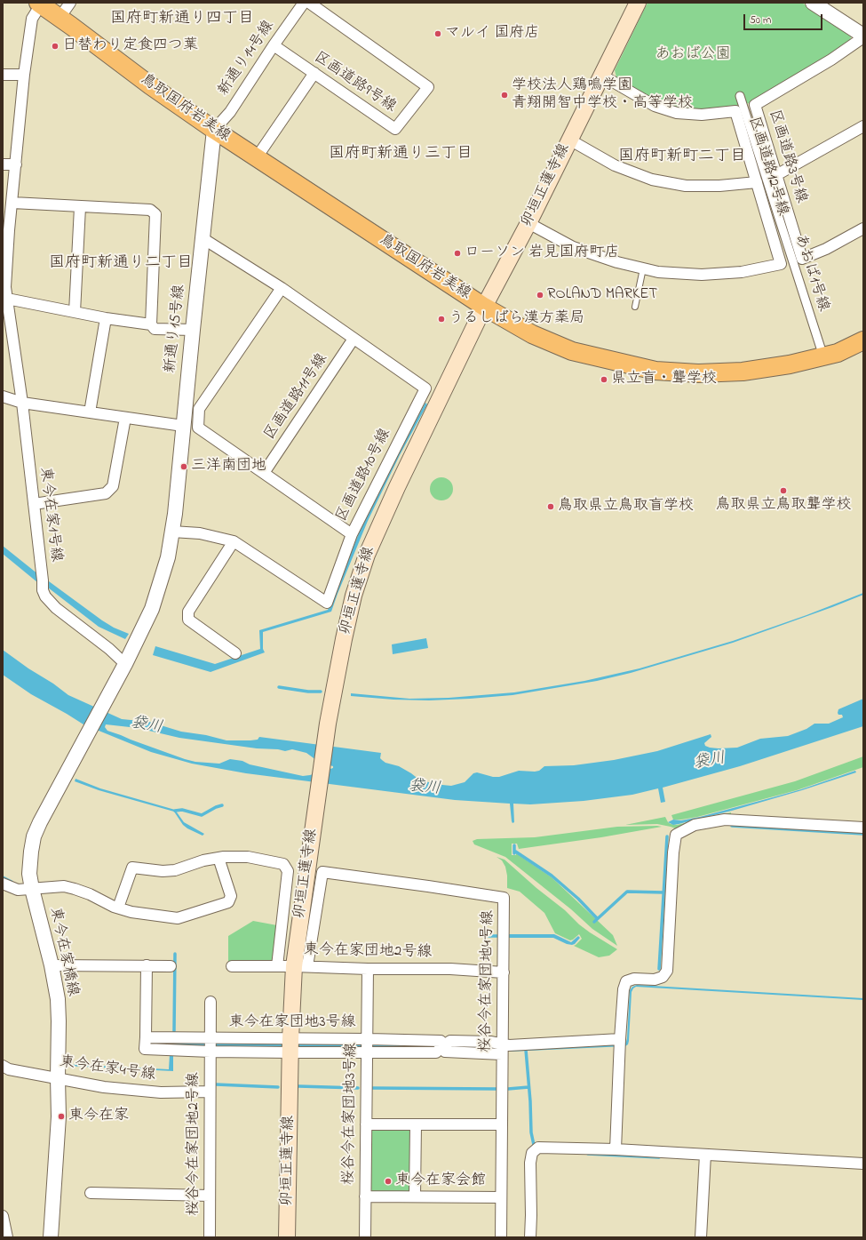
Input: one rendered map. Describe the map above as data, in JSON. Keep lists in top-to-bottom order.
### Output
{
  "streets": {
    "main road": ["鳥取国府岩美線", "卯垣正蓮寺線"],
    "street": [
      "新通り14号線",
      "区画道路9号線",
      "区画道路3号線",
      "区画道路12号線",
      "あおば1号線",
      "新通り15号線",
      "区画道路11号線",
      "区画道路10号線",
      "東今在家1号線",
      "東今在家橋線",
      "東今在家団地2号線",
      "桜谷今在家団地4号線",
      "東今在家団地3号線",
      "東今在家4号線",
      "桜谷今在家団地3号線",
      "桜谷今在家団地2号線"
    ]
  },
  "crossings": [
    ["新通り14号線", "区画道路9号線"],
    ["新通り14号線", "鳥取国府岩美線"],
    ["新通り14号線", "新通り15号線"],
    ["鳥取国府岩美線", "卯垣正蓮寺線"],
    ["鳥取国府岩美線", "あおば1号線"],
    ["鳥取国府岩美線", "新通り15号線"],
    ["鳥取国府岩美線", "東今在家1号線"],
    ["区画道路12号線", "卯垣正蓮寺線"],
    ["卯垣正蓮寺線", "東今在家団地2号線"],
    ["卯垣正蓮寺線", "桜谷今在家団地4号線"],
    ["卯垣正蓮寺線", "東今在家団地3号線"],
    ["区画道路11号線", "区画道路10号線"],
    ["東今在家1号線", "東今在家橋線"],
    ["東今在家橋線", "東今在家4号線"],
    ["東今在家団地2号線", "桜谷今在家団地4号線"],
    ["東今在家団地2号線", "桜谷今在家団地3号線"],
    ["東今在家団地3号線", "桜谷今在家団地3号線"],
    ["東今在家団地3号線", "桜谷今在家団地2号線"],
    ["東今在家4号線", "桜谷今在家団地2号線"]
  ],
  "districts": [
    "国府町新通り四丁目",
    "国府町新通り三丁目",
    "国府町新町二丁目",
    "国府町新通り二丁目"
  ],
  "water": ["袋川"],
  "parks": ["あおば公園"],
  "places": [
    "マルイ 国府店",
    "日替わり定食四つ葉",
    "学校法人鶏鳴学園 青翔開智中学校・高等学校",
    "ローソン 岩見国府町店",
    "ROLAND MARKET",
    "うるしばら漢方薬局",
    "県立盲・聾学校",
    "三洋南団地",
    "鳥取県立鳥取聾学校",
    "鳥取県立鳥取盲学校",
    "東今在家",
    "東今在家会館"
  ],
  "scale_bar": "50 m"
}
